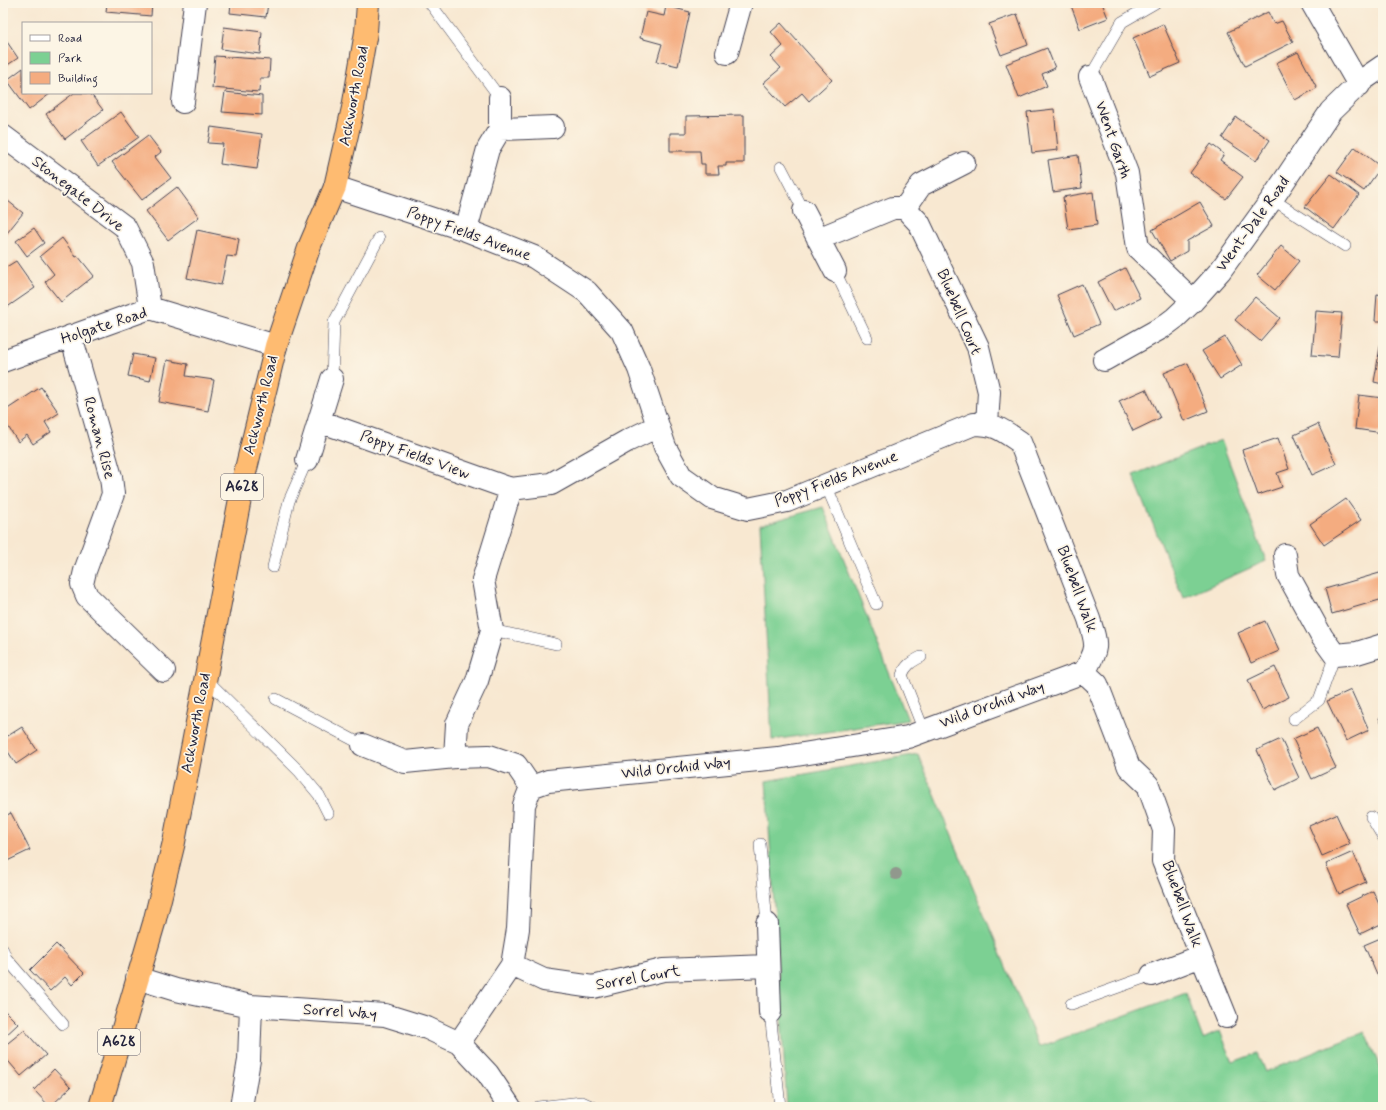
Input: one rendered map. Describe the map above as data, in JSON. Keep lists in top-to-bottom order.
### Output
{
  "streets": {
    "highway": ["Ackworth Road", "A628"],
    "street": [
      "Went Garth",
      "Stonegate Drive",
      "Went-Dale Road",
      "Poppy Fields Avenue",
      "Bluebell Court",
      "Holgate Road",
      "Roman Rise",
      "Poppy Fields View",
      "Bluebell Walk",
      "Wild Orchid Way",
      "Sorrel Court",
      "Sorrel Way"
    ]
  },
  "crossings": [
    ["Ackworth Road", "Poppy Fields Avenue"],
    ["Ackworth Road", "Holgate Road"],
    ["Ackworth Road", "A628"],
    ["Ackworth Road", "Sorrel Way"],
    ["Went Garth", "Went-Dale Road"],
    ["Stonegate Drive", "Holgate Road"],
    ["Poppy Fields Avenue", "Bluebell Court"],
    ["Poppy Fields Avenue", "Bluebell Walk"],
    ["Bluebell Court", "Bluebell Walk"],
    ["Holgate Road", "Roman Rise"],
    ["A628", "Sorrel Way"],
    ["Bluebell Walk", "Wild Orchid Way"]
  ],
  "legend": ["Road", "Park", "Building"]
}
